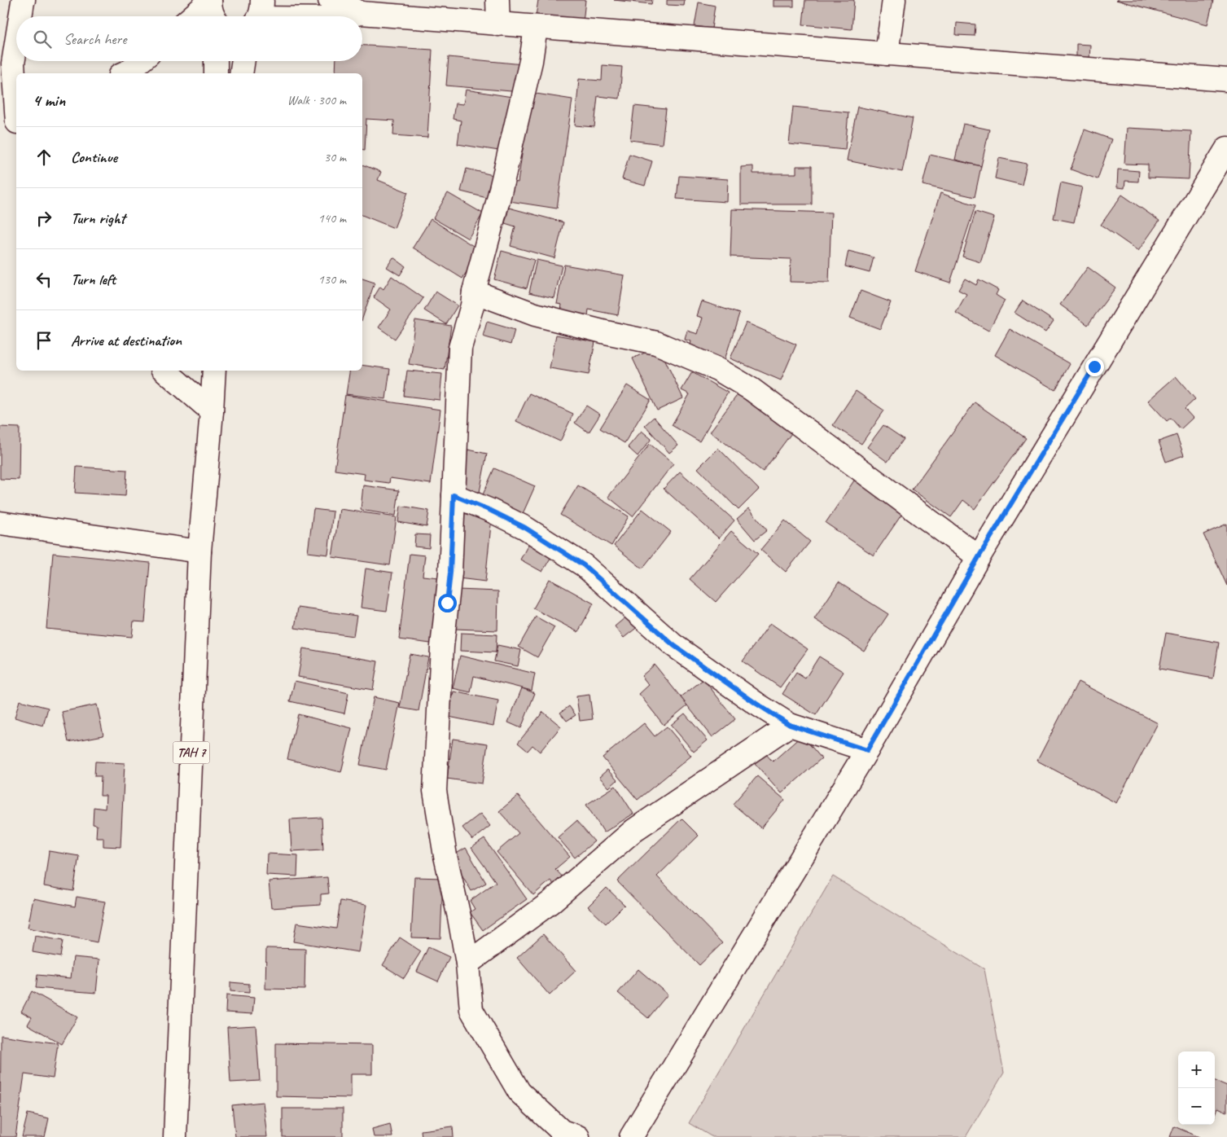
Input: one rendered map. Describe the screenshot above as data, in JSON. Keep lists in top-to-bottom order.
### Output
{
  "streets": {
    "main road": ["TAH 7"]
  },
  "page": {
    "search": "Search here",
    "heading": ["4 min", "Walk · 300 m"],
    "list": [
      ["Continue", "30 m"],
      ["Turn right", "140 m"],
      ["Turn left", "130 m"],
      "Arrive at destination"
    ],
    "map_buttons": ["+", "−"]
  }
}
